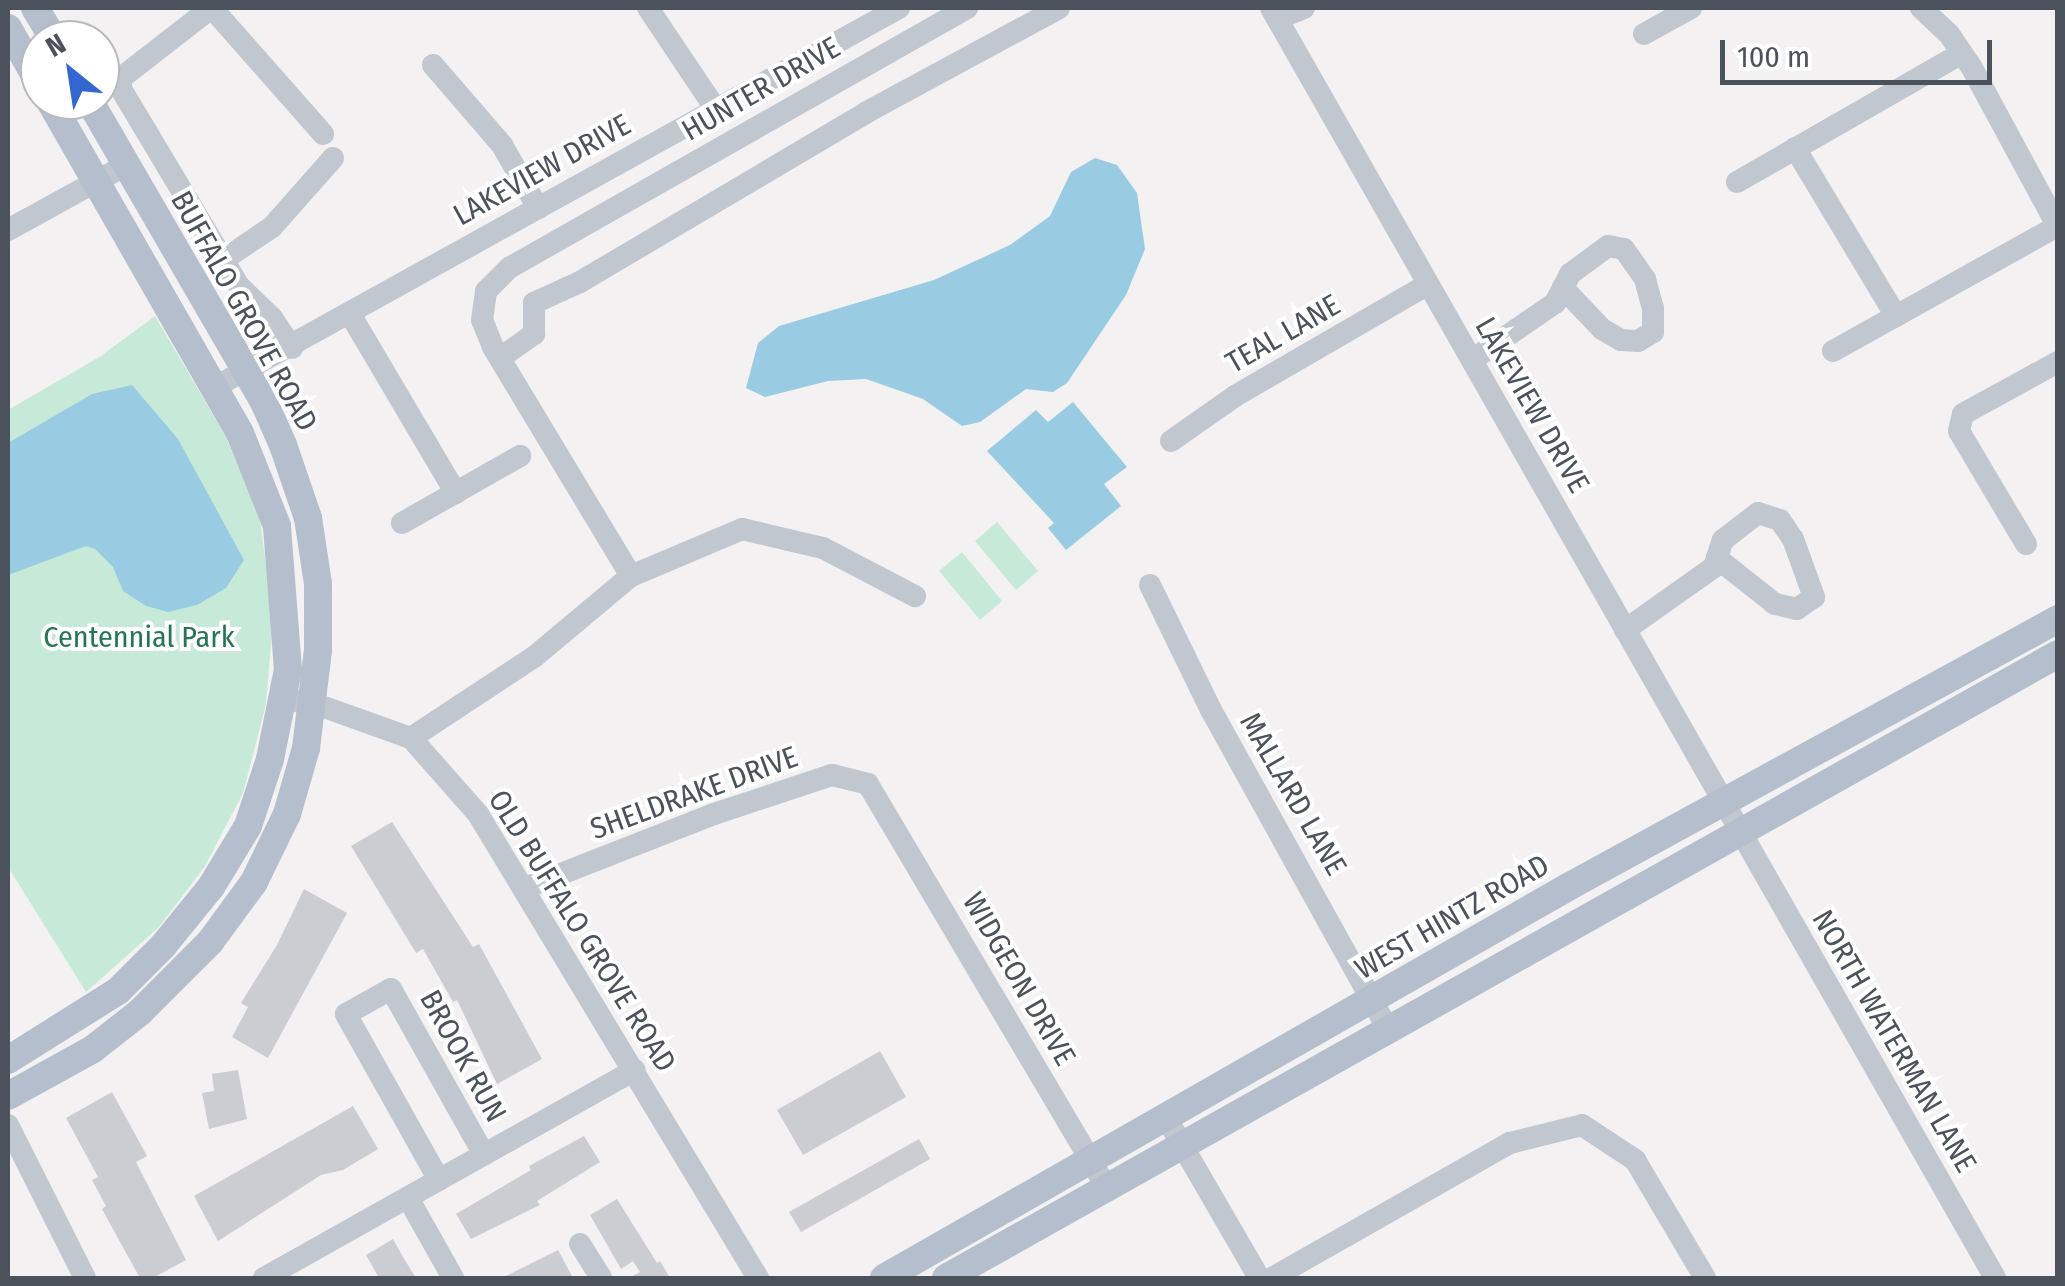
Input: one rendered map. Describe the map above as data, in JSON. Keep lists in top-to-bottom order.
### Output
{
  "streets": {
    "main road": ["BUFFALO GROVE ROAD", "WEST HINTZ ROAD"],
    "street": [
      "HUNTER DRIVE",
      "LAKEVIEW DRIVE",
      "TEAL LANE",
      "SHELDRAKE DRIVE",
      "MALLARD LANE",
      "OLD BUFFALO GROVE ROAD",
      "WIDGEON DRIVE",
      "NORTH WATERMAN LANE",
      "BROOK RUN"
    ]
  },
  "crossings": [
    ["LAKEVIEW DRIVE", "BUFFALO GROVE ROAD"],
    ["LAKEVIEW DRIVE", "TEAL LANE"],
    ["LAKEVIEW DRIVE", "WEST HINTZ ROAD"],
    ["LAKEVIEW DRIVE", "NORTH WATERMAN LANE"],
    ["BUFFALO GROVE ROAD", "OLD BUFFALO GROVE ROAD"],
    ["SHELDRAKE DRIVE", "OLD BUFFALO GROVE ROAD"],
    ["SHELDRAKE DRIVE", "WIDGEON DRIVE"],
    ["MALLARD LANE", "WEST HINTZ ROAD"],
    ["WEST HINTZ ROAD", "WIDGEON DRIVE"],
    ["OLD BUFFALO GROVE ROAD", "BROOK RUN"]
  ],
  "parks": ["Centennial Park"],
  "scale_bar": "100 m",
  "north": "top left"
}
